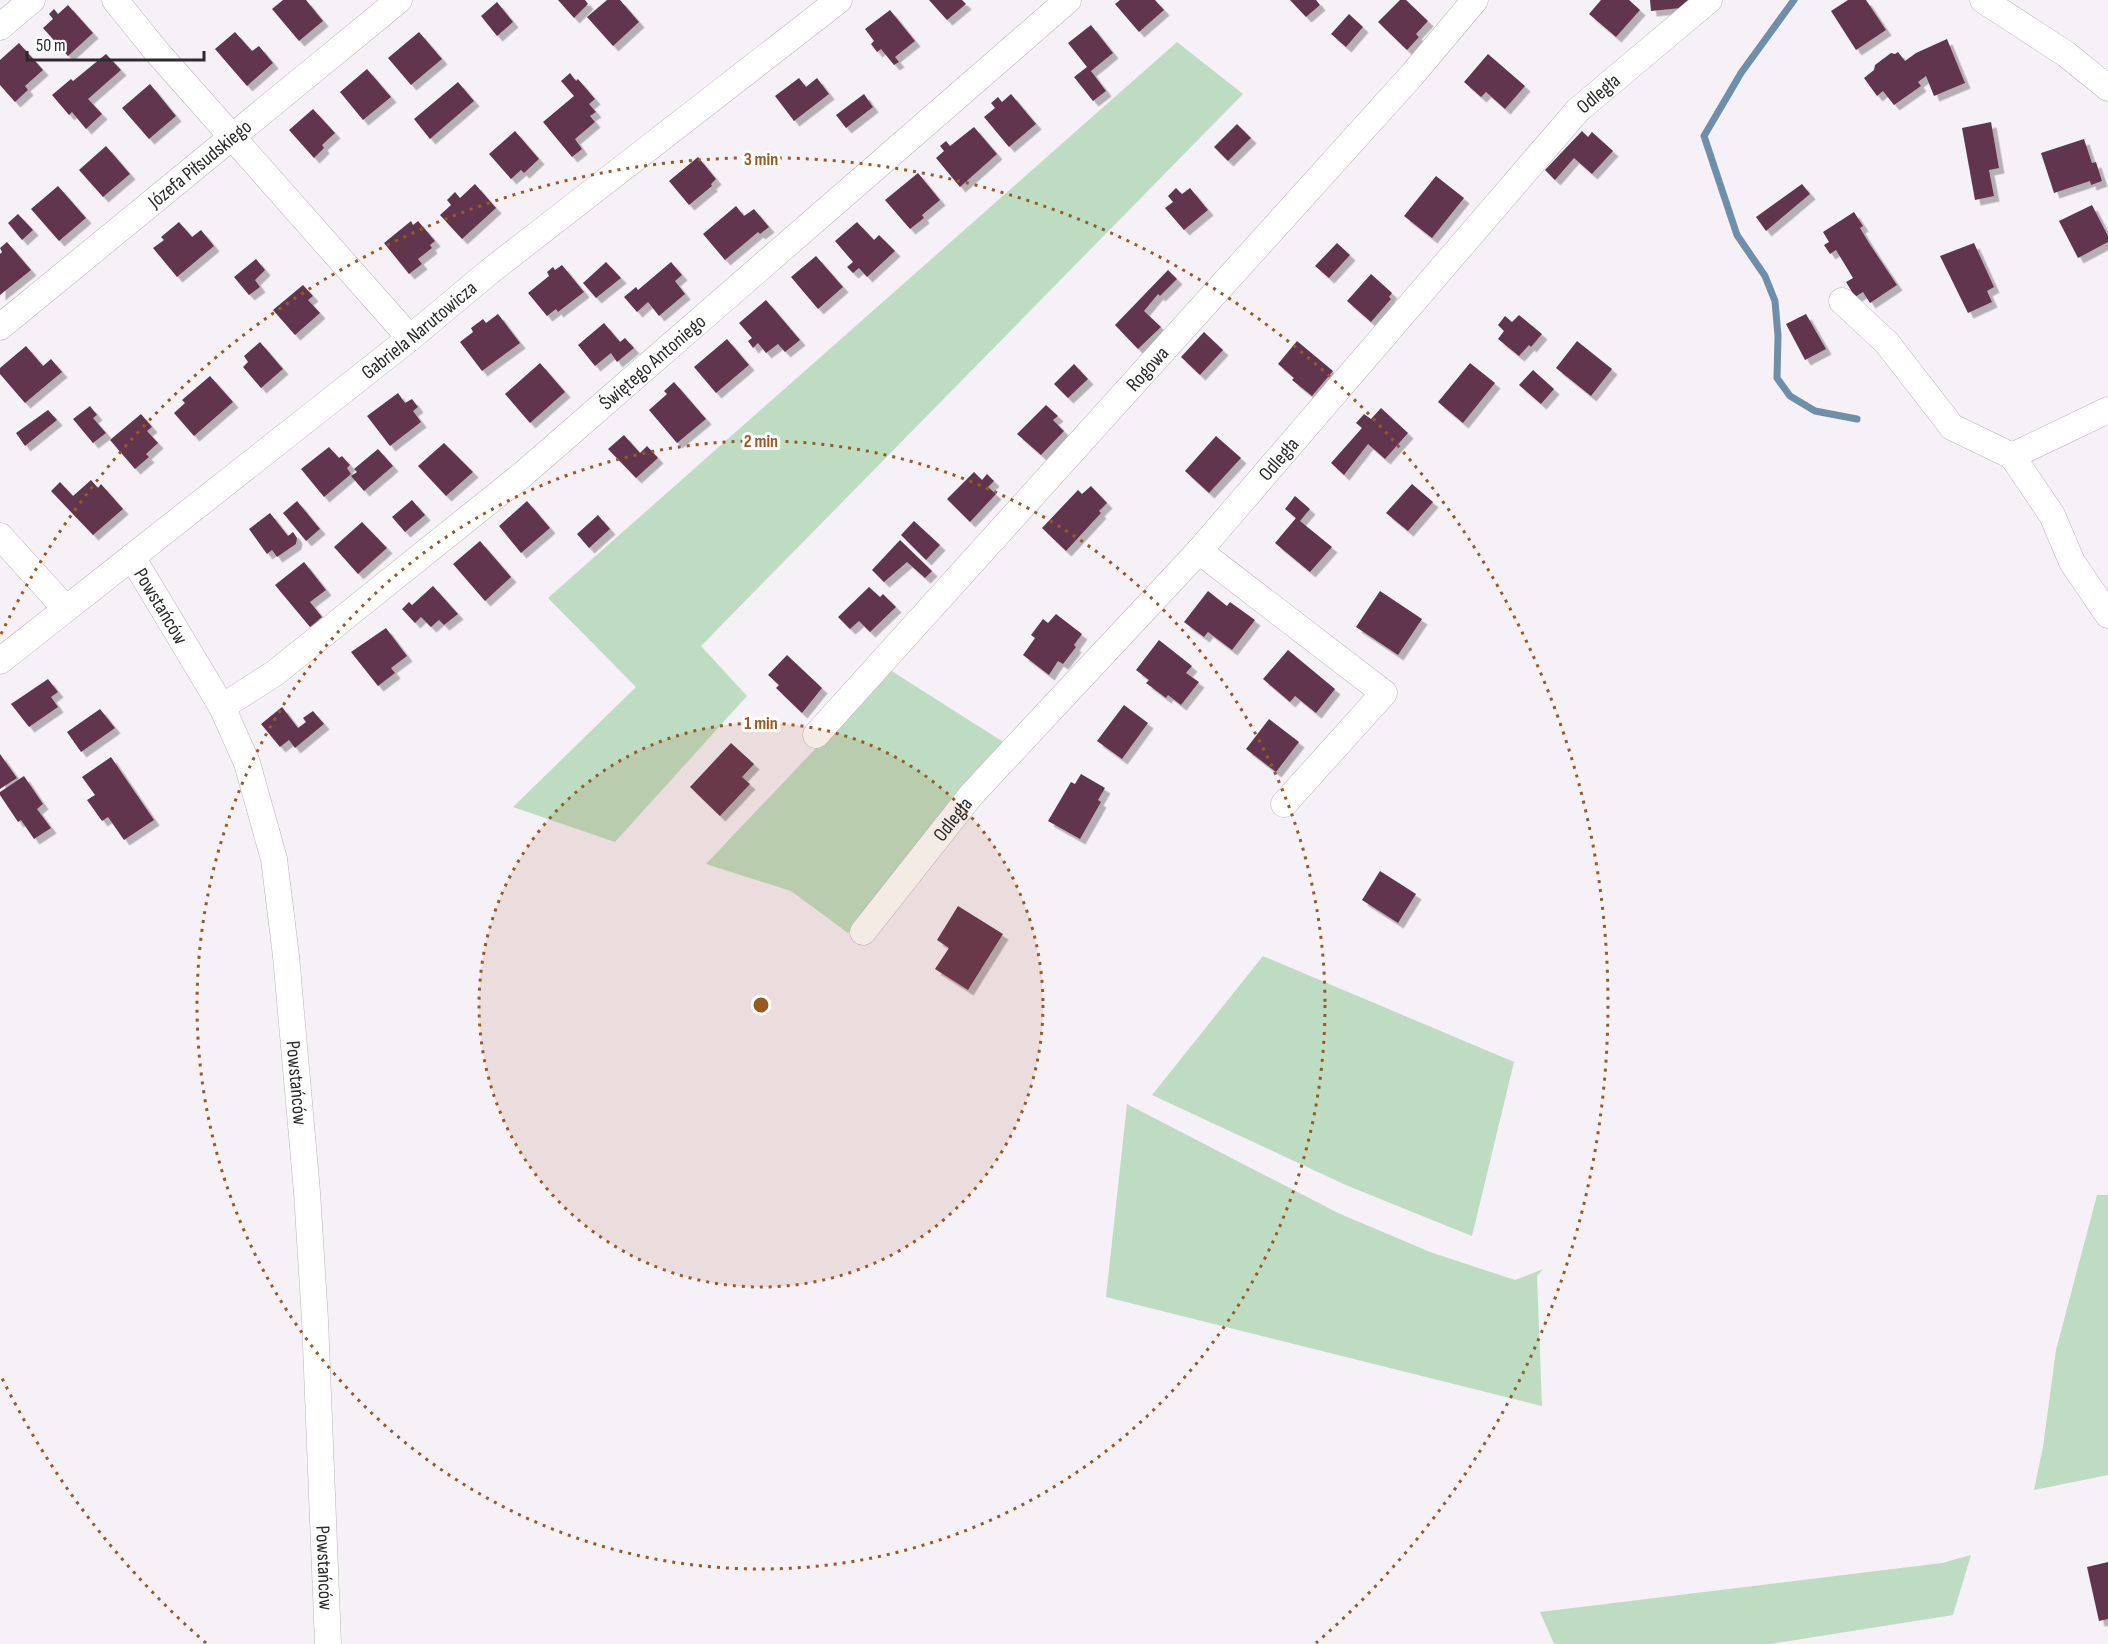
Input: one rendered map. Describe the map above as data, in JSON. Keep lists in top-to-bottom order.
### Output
{
  "streets": {
    "street": [
      "Odległa",
      "Józefa Piłsudskiego",
      "Gabriela Narutowicza",
      "Świętego Antoniego",
      "Rogowa",
      "Powstańców"
    ]
  },
  "crossings": [
    ["Gabriela Narutowicza", "Powstańców"],
    ["Świętego Antoniego", "Powstańców"]
  ],
  "scale_bar": "50 m",
  "rings": ["3 min", "2 min", "1 min"]
}
